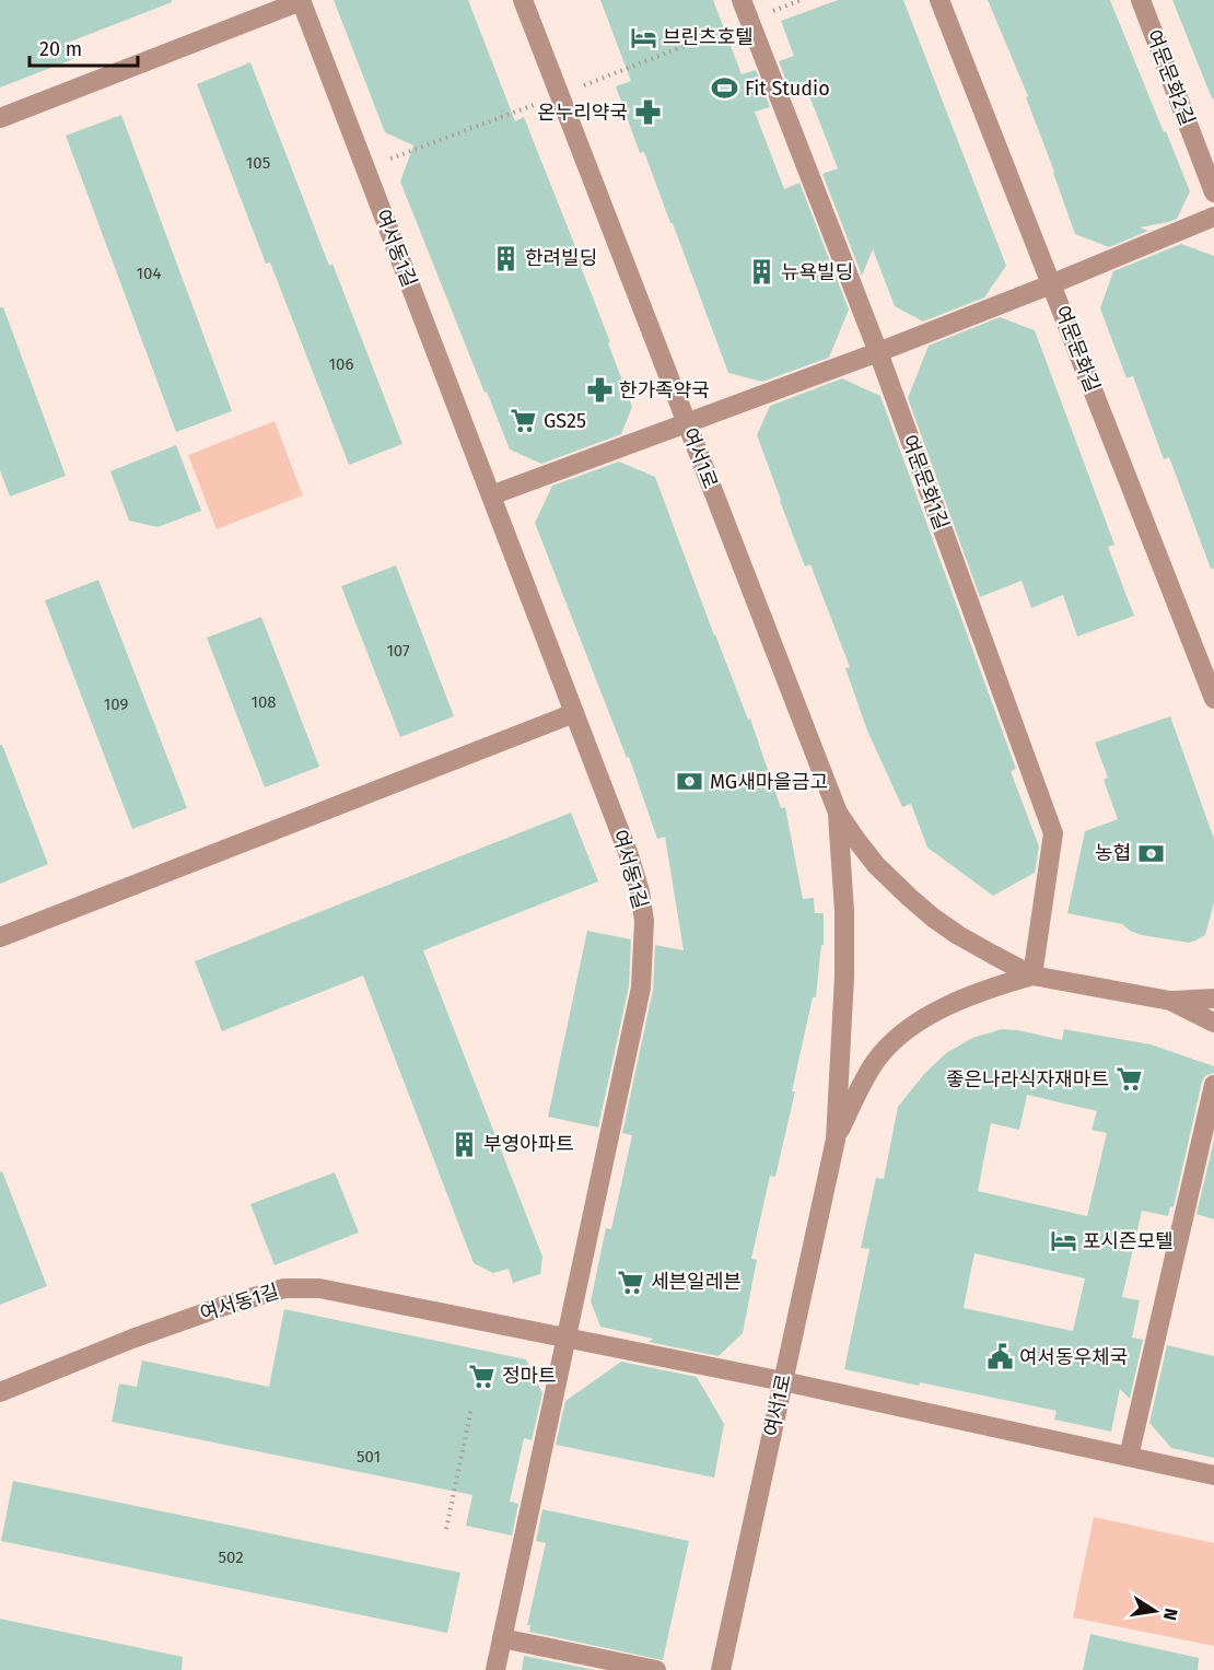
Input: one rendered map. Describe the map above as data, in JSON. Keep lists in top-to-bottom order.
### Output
{
  "streets": {
    "street": [
      "여문문화2길",
      "여서동1길",
      "여문문화길",
      "여서1로",
      "여문문화1길"
    ]
  },
  "crossings": [
    ["여서동1길", "여서1로"],
    ["여서1로", "여문문화1길"]
  ],
  "places": {
    "hotel": ["브린츠호텔", "포시즌모텔"],
    "sports": ["Fit Studio"],
    "pharmacy": ["온누리약국", "한가족약국"],
    "building": ["한려빌딩", "뉴욕빌딩", "부영아파트"],
    "supermarket": [
      "GS25",
      "좋은나라식자재마트",
      "세븐일레븐",
      "정마트"
    ],
    "bank": ["MG새마을금고", "농협"],
    "public building": ["여서동우체국"]
  },
  "house_numbers": [
    "105",
    "104",
    "106",
    "107",
    "108",
    "109",
    "501",
    "502"
  ],
  "scale_bar": "20 m",
  "north": "right"
}
